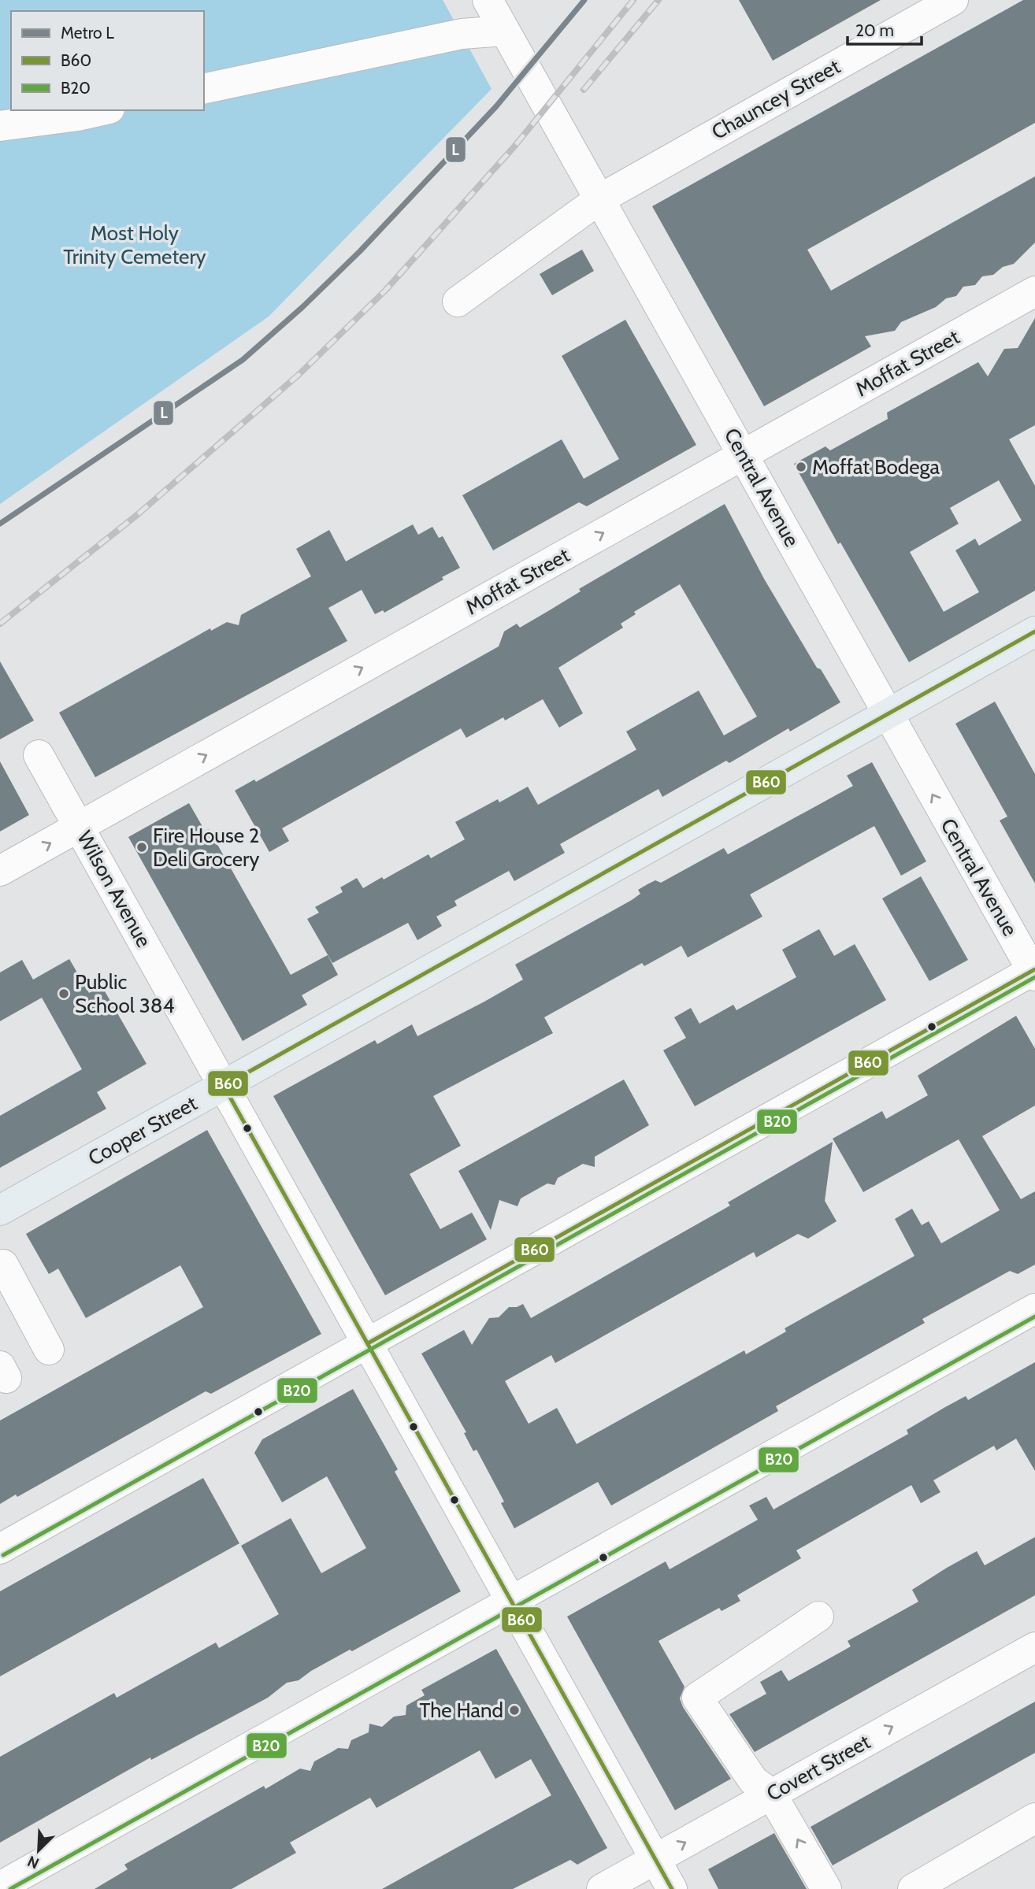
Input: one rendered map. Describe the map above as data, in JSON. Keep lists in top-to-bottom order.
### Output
{
  "streets": {
    "main road": ["Cooper Street"],
    "street": [
      "Chauncey Street",
      "Moffat Street",
      "Central Avenue",
      "Wilson Avenue",
      "Covert Street"
    ]
  },
  "crossings": [
    ["Chauncey Street", "Central Avenue"],
    ["Moffat Street", "Central Avenue"],
    ["Moffat Street", "Wilson Avenue"],
    ["Central Avenue", "Cooper Street"],
    ["Wilson Avenue", "Cooper Street"],
    ["Wilson Avenue", "Covert Street"]
  ],
  "one_way": ["Moffat Street"],
  "parks": ["Most Holy Trinity Cemetery"],
  "places": [
    "Moffat Bodega",
    "Fire House 2 Deli Grocery",
    "Public School 384",
    "The Hand"
  ],
  "lines": ["metro line L", "transit line B60", "transit line B20"],
  "legend": ["Metro L", "B60", "B20"],
  "scale_bar": "20 m",
  "north": "bottom left"
}
